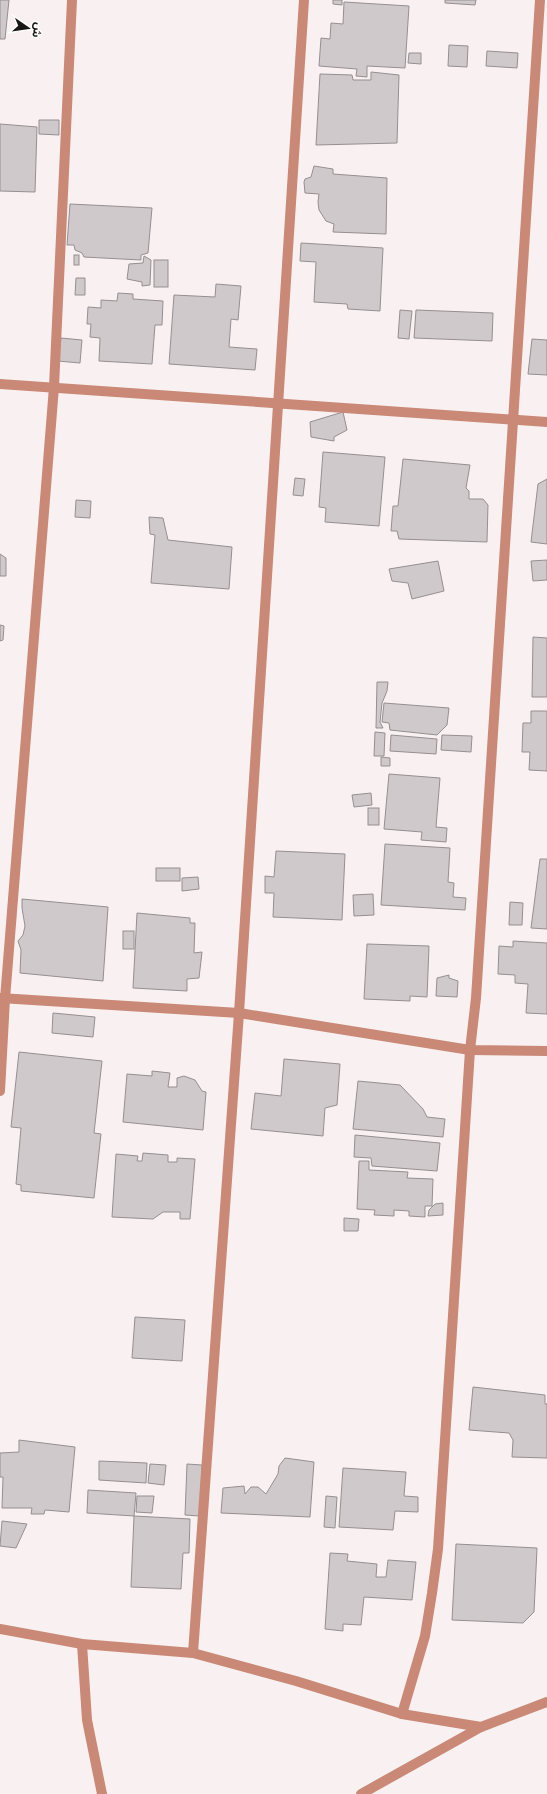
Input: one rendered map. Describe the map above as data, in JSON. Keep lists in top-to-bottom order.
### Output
{
  "north": "right"
}
